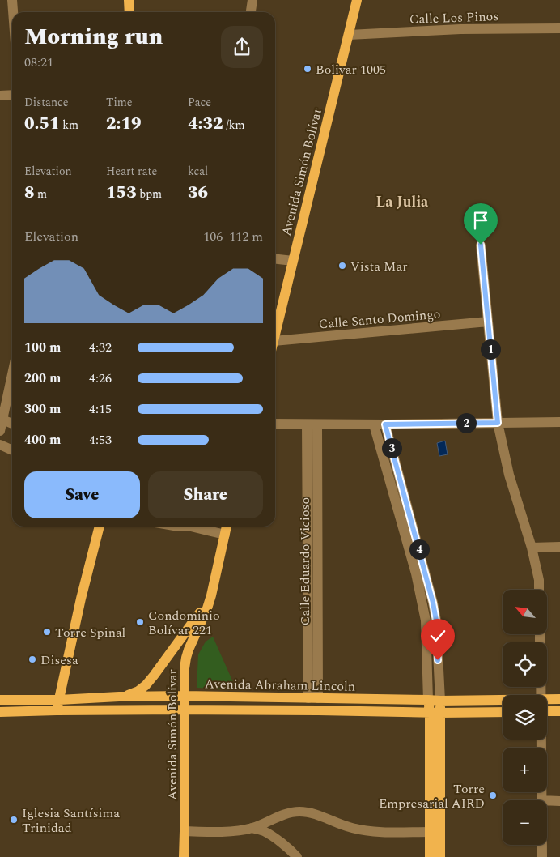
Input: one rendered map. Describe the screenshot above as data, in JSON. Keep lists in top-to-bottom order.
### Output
{
  "streets": {
    "main road": ["Avenida Simón Bolívar", "Avenida Abraham Lincoln"],
    "street": ["Calle Los Pinos", "Calle Santo Domingo", "Calle Eduardo Vicioso"]
  },
  "crossings": [
    ["Calle Los Pinos", "Avenida Simón Bolívar"],
    ["Avenida Simón Bolívar", "Avenida Abraham Lincoln"],
    ["Calle Eduardo Vicioso", "Avenida Abraham Lincoln"]
  ],
  "districts": ["La Julia"],
  "places": [
    "Bolivar 1005",
    "Vista Mar",
    "Condominio Bolívar 221",
    "Torre Spinal",
    "Disesa",
    "Torre Empresarial AIRD",
    "Iglesia Santísima Trinidad"
  ],
  "north": "top left",
  "page": {
    "heading": ["Morning run", "08:21"],
    "stats": [
      ["Distance", "0.51 km"],
      ["Time", "2:19"],
      ["Pace", "4:32 /km"],
      ["Elevation", "8 m"],
      ["Heart rate", "153 bpm"],
      ["kcal", "36"]
    ],
    "chart": ["Elevation", "106–112 m"],
    "list": [
      {
        "name": "100 m",
        "note": "4:32"
      },
      {
        "name": "200 m",
        "note": "4:26"
      },
      {
        "name": "300 m",
        "note": "4:15"
      },
      {
        "name": "400 m",
        "note": "4:53"
      }
    ],
    "pins": [
      "1",
      "2",
      "3",
      "4"
    ],
    "buttons": ["Save", "Share"],
    "map_buttons": ["+", "−"]
  }
}
